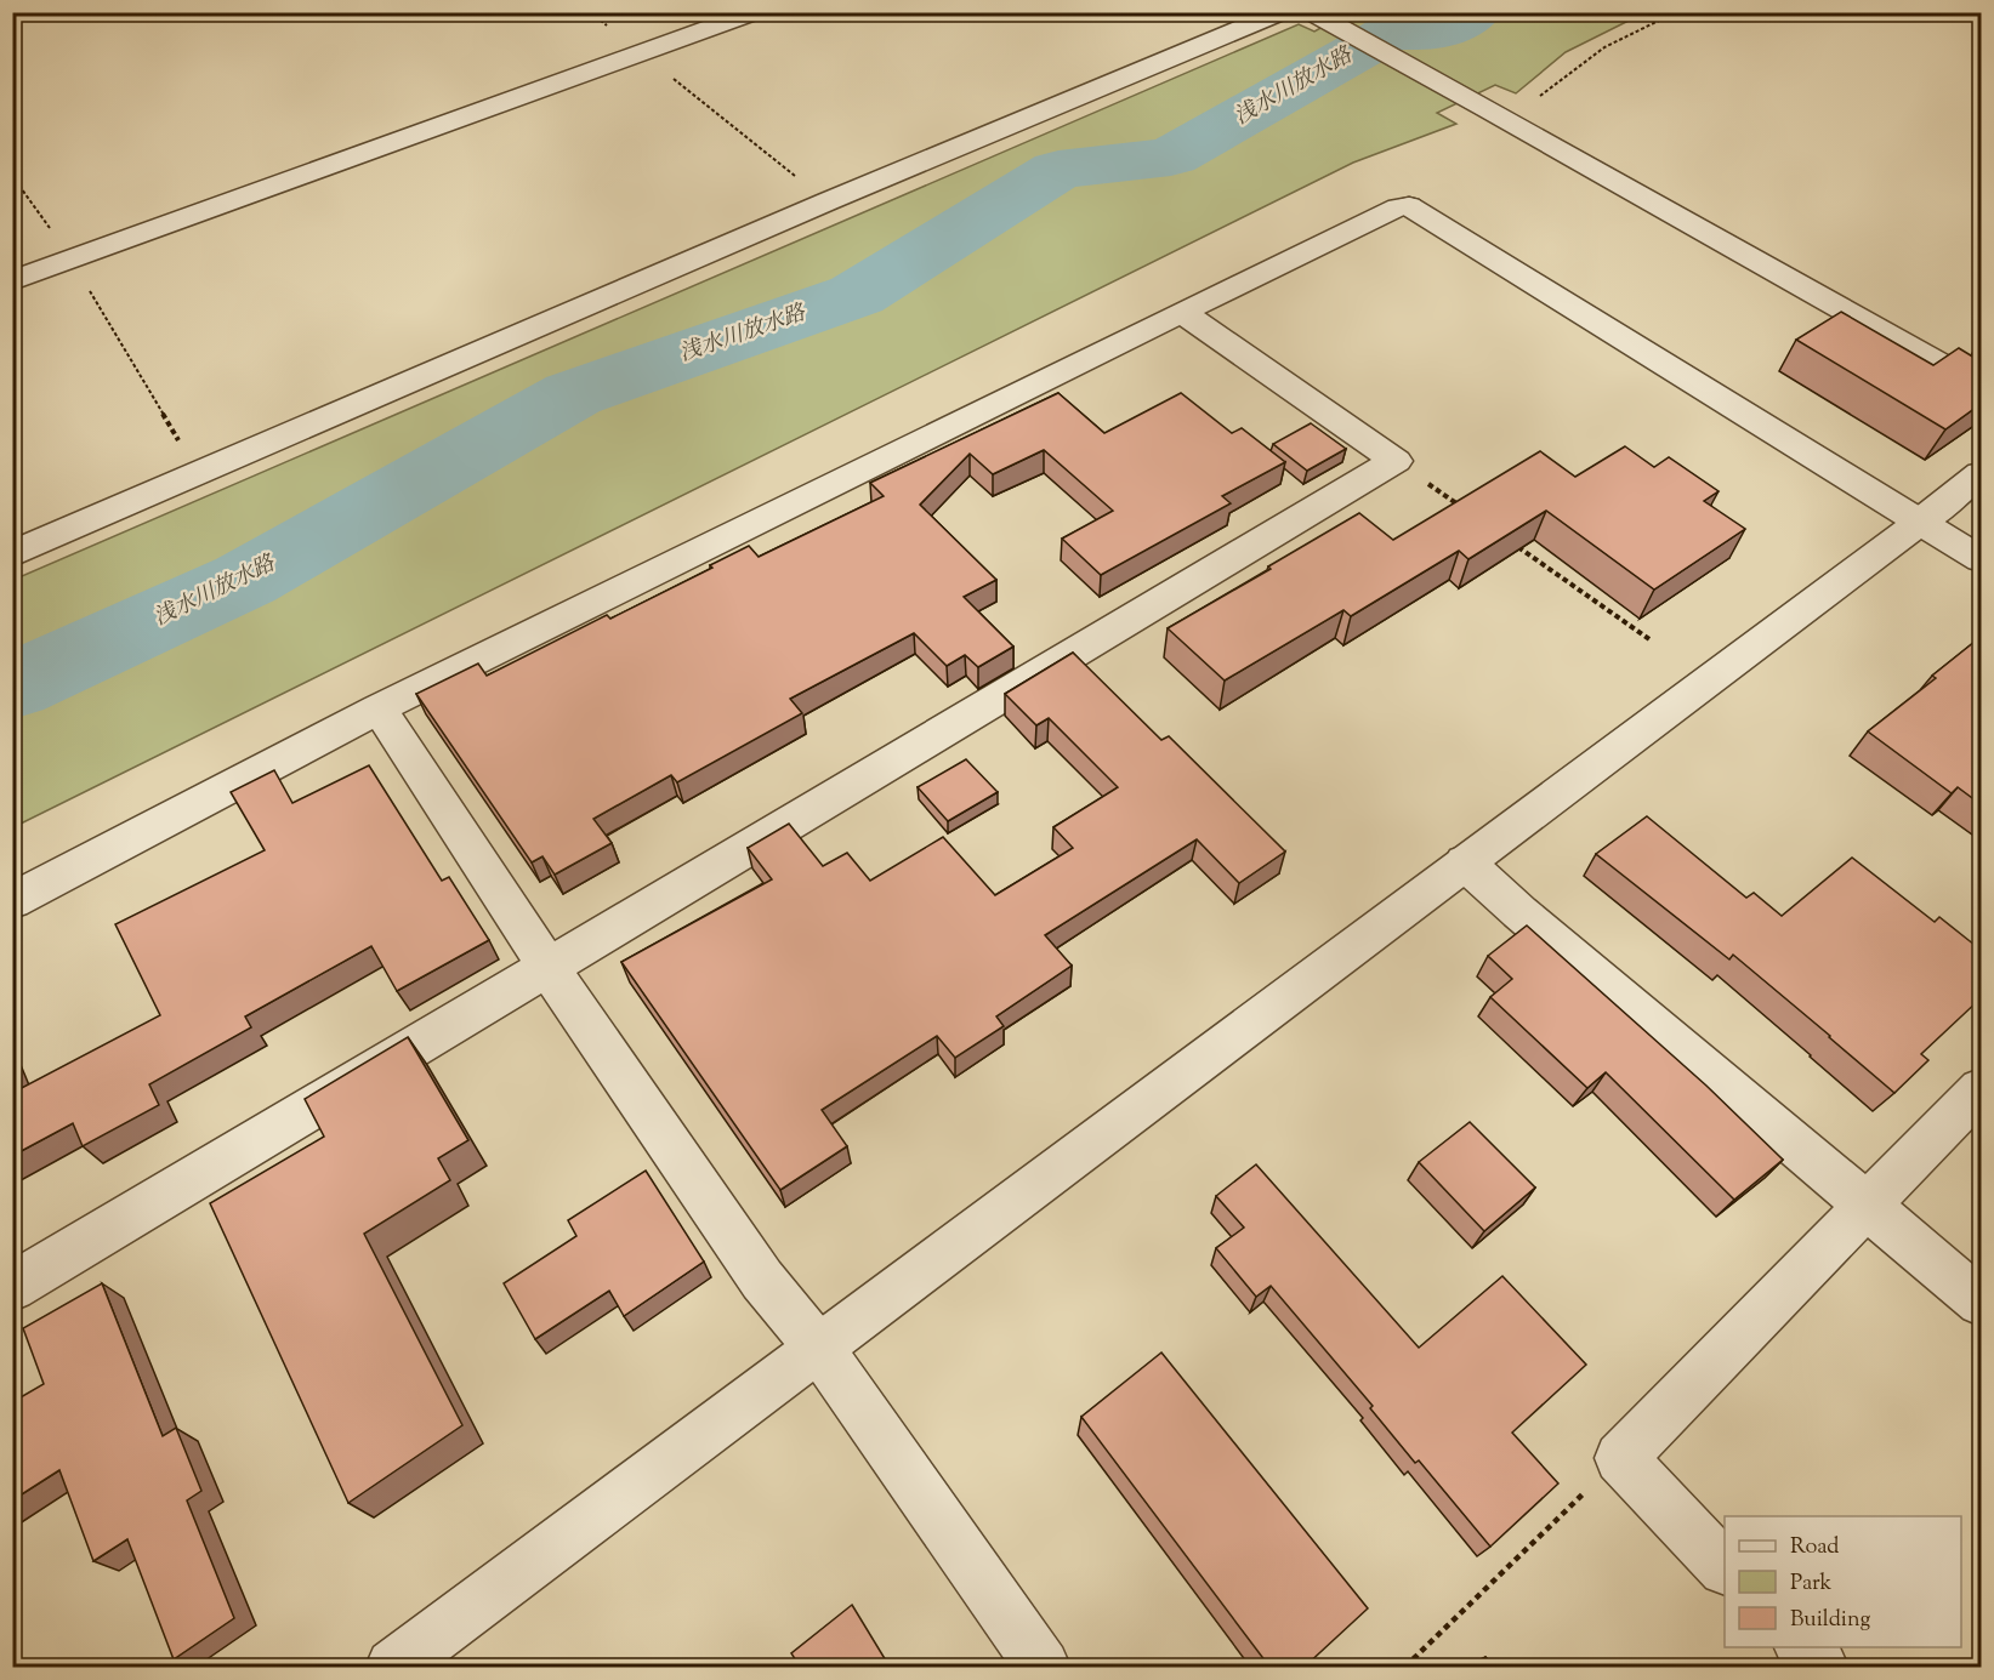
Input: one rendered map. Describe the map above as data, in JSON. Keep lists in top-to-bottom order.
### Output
{
  "water": ["浅水川放水路"],
  "legend": ["Road", "Park", "Building"]
}
